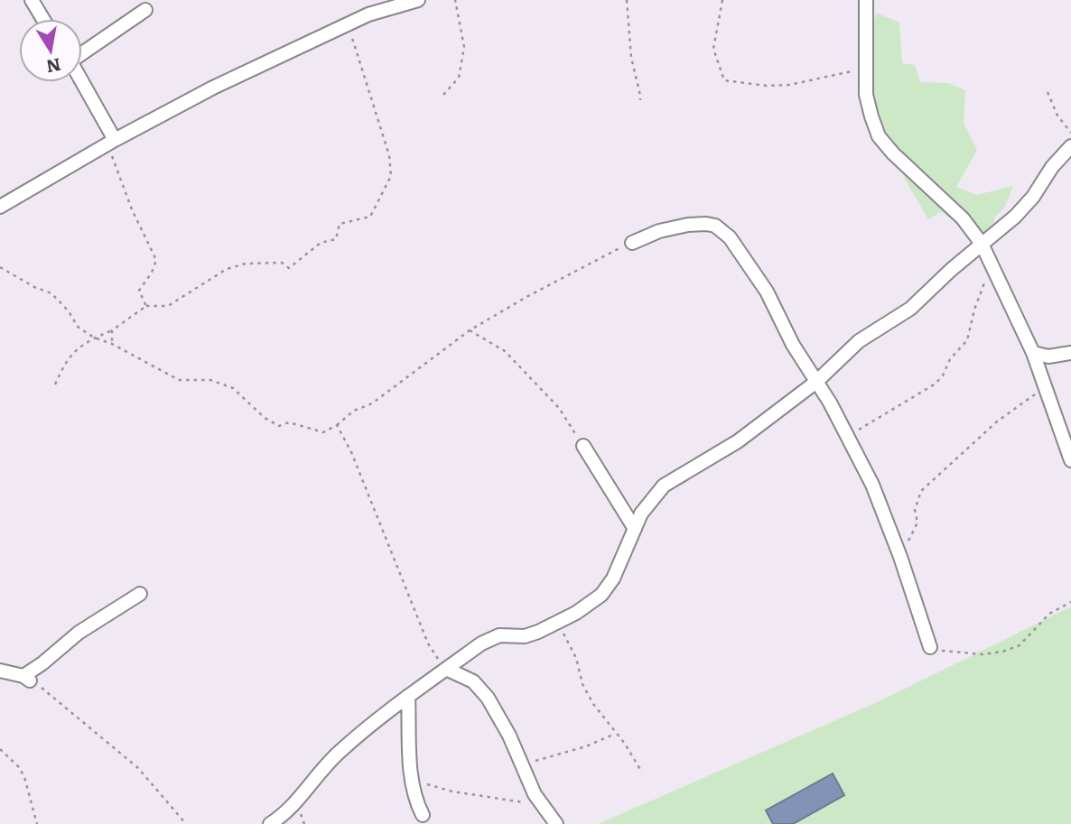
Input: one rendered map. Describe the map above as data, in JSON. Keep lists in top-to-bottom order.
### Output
{
  "north": "bottom"
}
